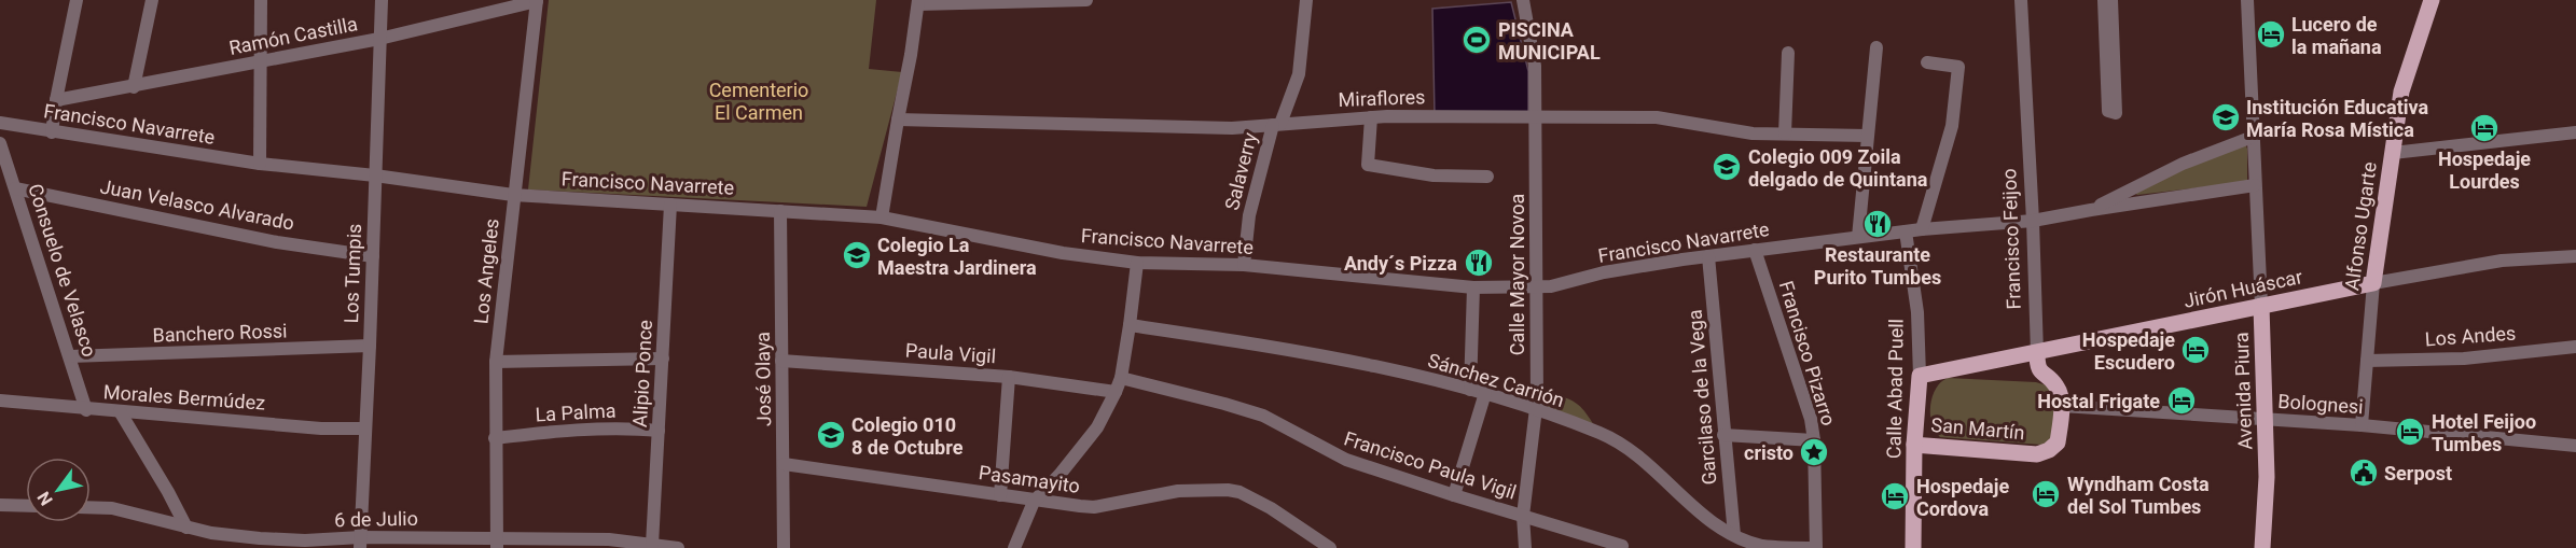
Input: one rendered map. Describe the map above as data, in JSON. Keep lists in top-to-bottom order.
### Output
{
  "streets": {
    "main road": [
      "Alfonso Ugarte",
      "Francisco Feijoo",
      "Jirón Huáscar",
      "Calle Abad Puell",
      "Avenida Piura",
      "San Martín"
    ],
    "street": [
      "Ramón Castilla",
      "Miraflores",
      "Francisco Navarrete",
      "Salaverry",
      "Juan Velasco Alvarado",
      "Consuelo de Velasco",
      "Los Angeles",
      "Los Tumpis",
      "Calle Mayor Novoa",
      "Banchero Rossi",
      "Los Andes",
      "Paula Vigil",
      "Francisco Pizarro",
      "Alipio Ponce",
      "José Olaya",
      "Sánchez Carrión",
      "Morales Bermúdez",
      "Garcilaso de la Vega",
      "Bolognesi",
      "La Palma",
      "Francisco Paula Vigil",
      "Pasamayito",
      "6 de Julio"
    ]
  },
  "crossings": [
    ["Ramón Castilla", "Los Angeles"],
    ["Ramón Castilla", "Los Tumpis"],
    ["Miraflores", "Salaverry"],
    ["Miraflores", "Calle Mayor Novoa"],
    ["Francisco Navarrete", "Salaverry"],
    ["Francisco Navarrete", "Francisco Feijoo"],
    ["Francisco Navarrete", "Los Angeles"],
    ["Francisco Navarrete", "Los Tumpis"],
    ["Francisco Navarrete", "Calle Mayor Novoa"],
    ["Francisco Navarrete", "Francisco Pizarro"],
    ["Francisco Navarrete", "Alipio Ponce"],
    ["Francisco Navarrete", "José Olaya"],
    ["Francisco Navarrete", "Calle Abad Puell"],
    ["Francisco Navarrete", "Avenida Piura"],
    ["Francisco Navarrete", "Garcilaso de la Vega"],
    ["Juan Velasco Alvarado", "Consuelo de Velasco"],
    ["Juan Velasco Alvarado", "Los Tumpis"],
    ["Alfonso Ugarte", "Jirón Huáscar"],
    ["Alfonso Ugarte", "Los Andes"],
    ["Alfonso Ugarte", "Bolognesi"],
    ["Francisco Feijoo", "Jirón Huáscar"],
    ["Francisco Feijoo", "Bolognesi"],
    ["Francisco Feijoo", "San Martín"],
    ["Consuelo de Velasco", "Banchero Rossi"],
    ["Consuelo de Velasco", "Morales Bermúdez"],
    ["Los Angeles", "La Palma"],
    ["Los Angeles", "6 de Julio"],
    ["Los Tumpis", "Banchero Rossi"],
    ["Los Tumpis", "Morales Bermúdez"],
    ["Los Tumpis", "6 de Julio"],
    ["Calle Mayor Novoa", "Sánchez Carrión"],
    ["Calle Mayor Novoa", "Francisco Paula Vigil"],
    ["Jirón Huáscar", "Calle Abad Puell"],
    ["Jirón Huáscar", "Avenida Piura"],
    ["Paula Vigil", "José Olaya"],
    ["Francisco Pizarro", "Sánchez Carrión"],
    ["Alipio Ponce", "La Palma"],
    ["Alipio Ponce", "6 de Julio"],
    ["José Olaya", "Pasamayito"],
    ["Sánchez Carrión", "Garcilaso de la Vega"],
    ["Calle Abad Puell", "San Martín"],
    ["Avenida Piura", "Bolognesi"],
    ["Bolognesi", "San Martín"]
  ],
  "parks": ["Cementerio El Carmen"],
  "places": {
    "hotel": [
      "Lucero de la mañana",
      "Hospedaje Lourdes",
      "Hospedaje Escudero",
      "Hostal Frigate",
      "Hotel Feijoo Tumbes",
      "Wyndham Costa del Sol Tumbes",
      "Hospedaje Cordova"
    ],
    "sports": ["PISCINA MUNICIPAL"],
    "school or university": [
      "Institución Educativa María Rosa Mística",
      "Colegio 009 Zoila delgado de Quintana",
      "Colegio La Maestra Jardinera",
      "Colegio 010 8 de Octubre"
    ],
    "restaurant": ["Restaurante Purito Tumbes", "Andy´s Pizza"],
    "place": ["cristo"],
    "public building": ["Serpost"]
  },
  "north": "bottom left"
}
